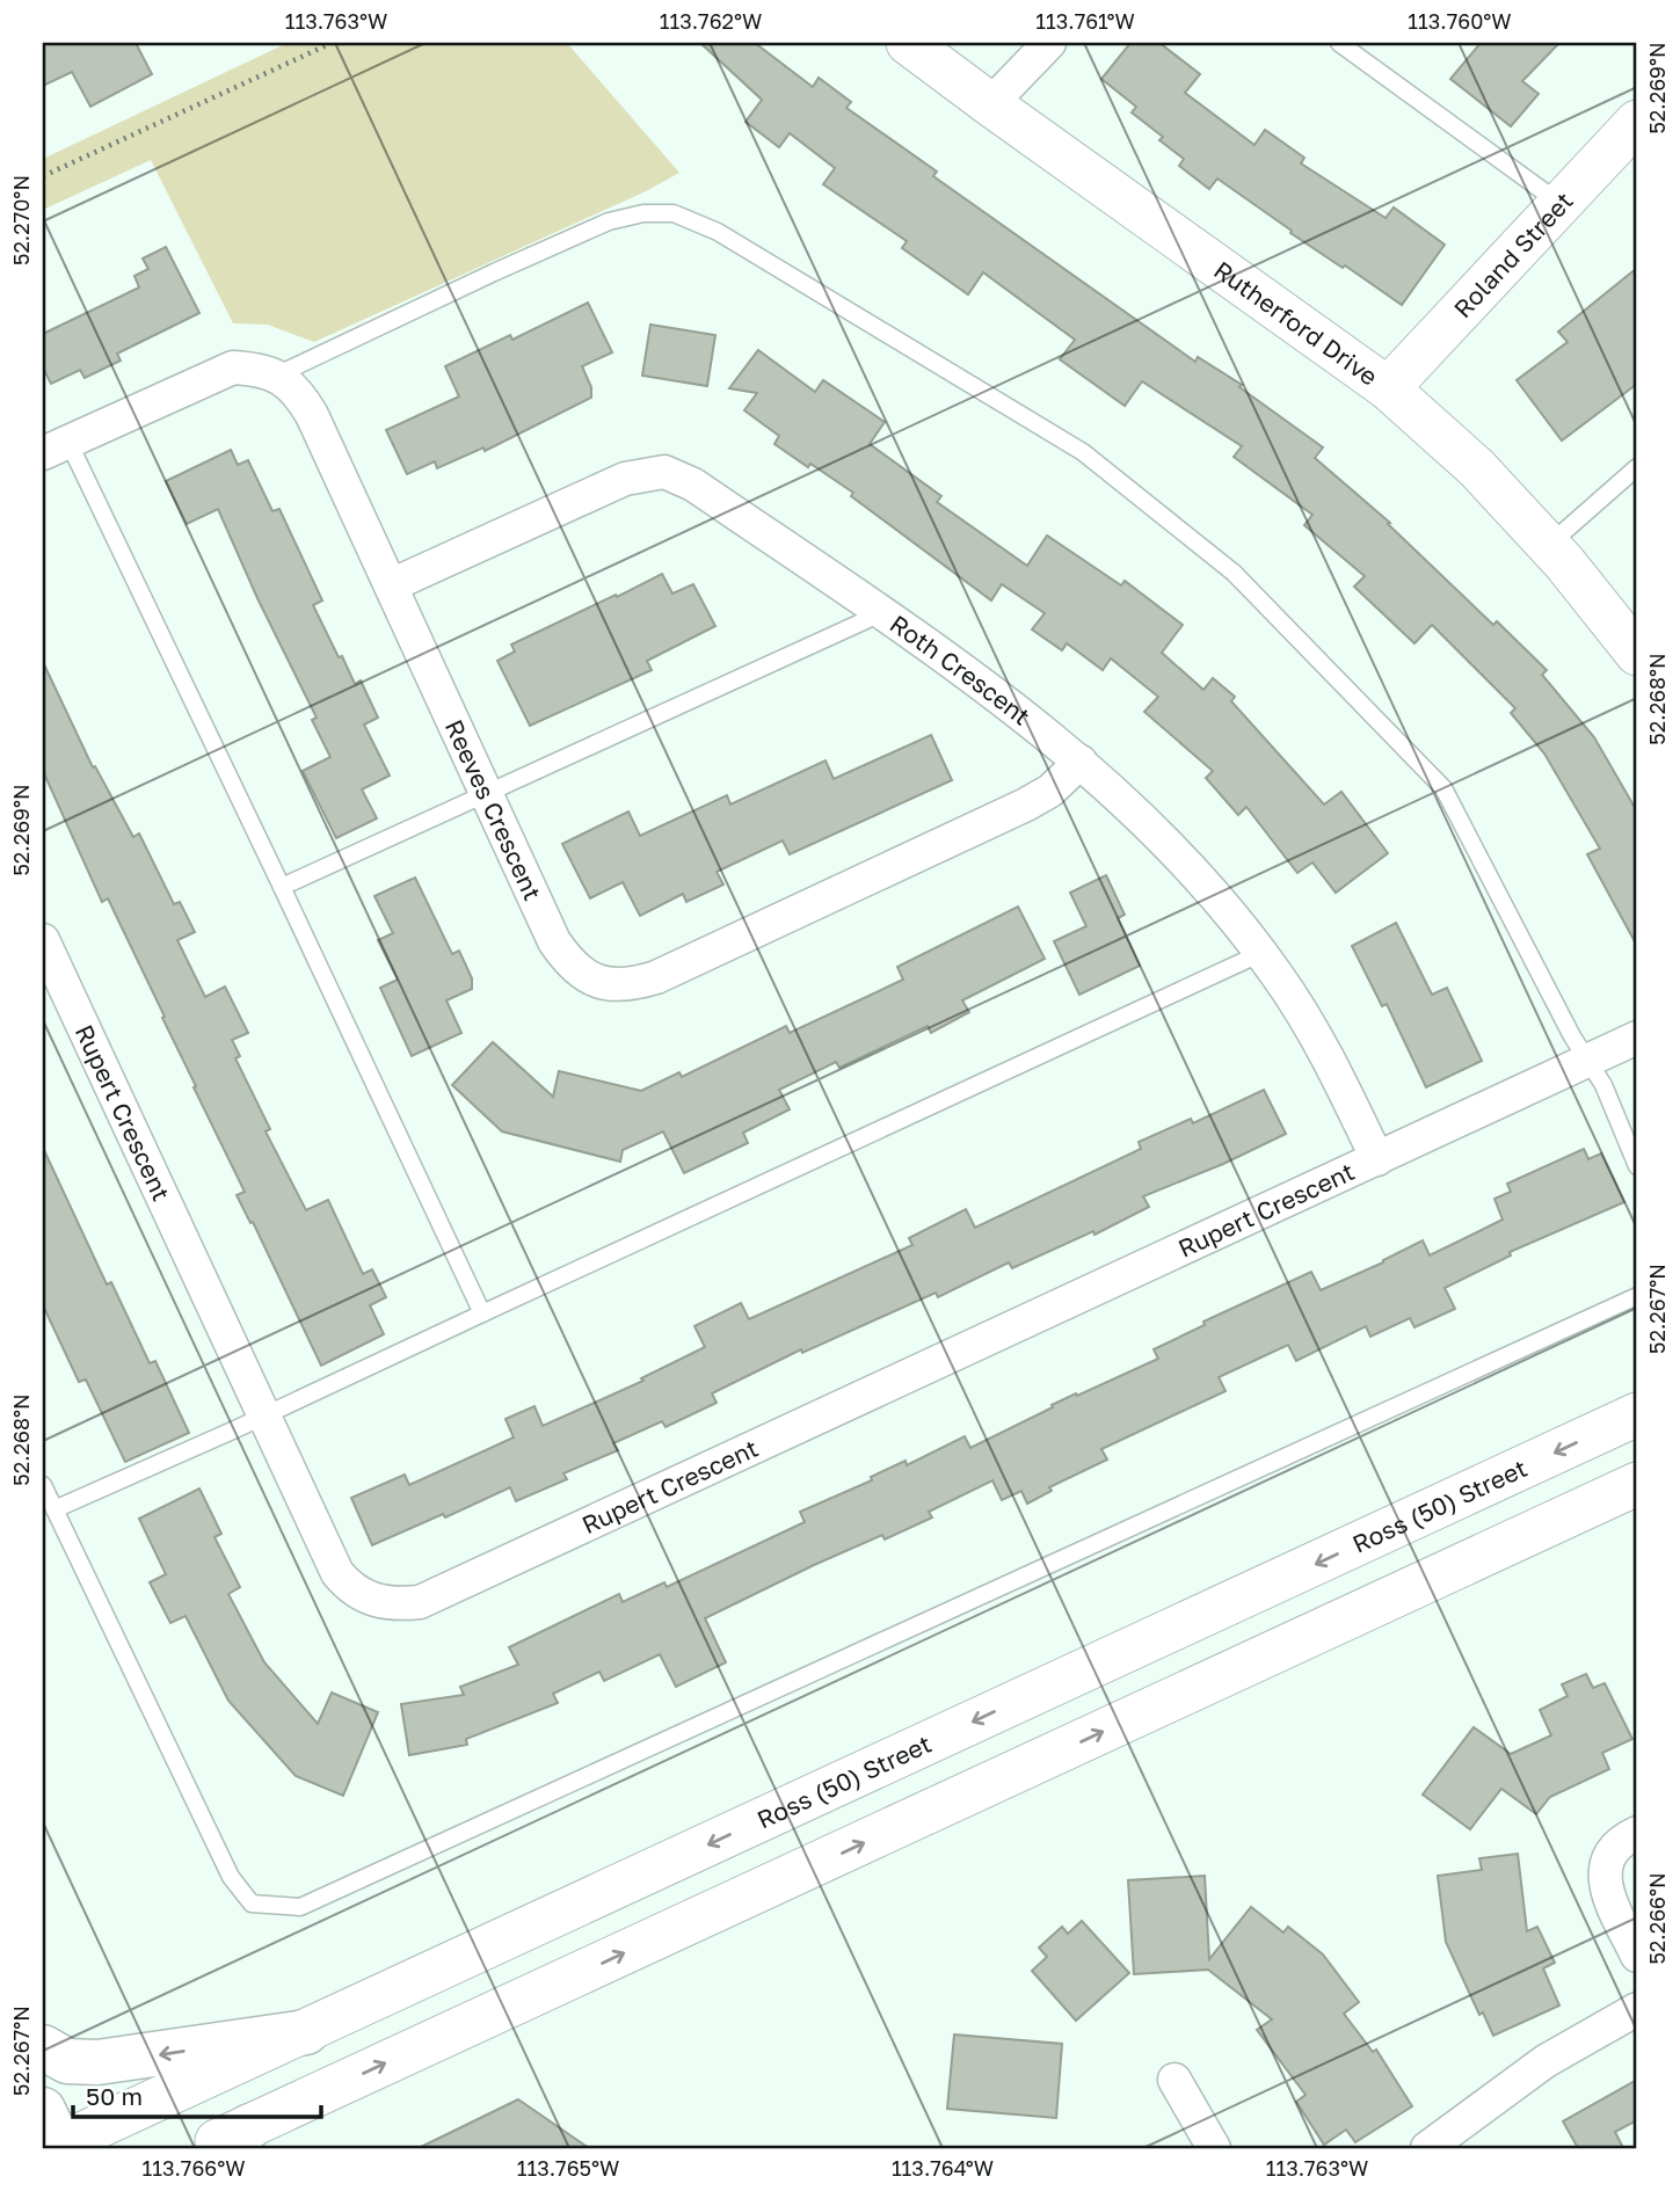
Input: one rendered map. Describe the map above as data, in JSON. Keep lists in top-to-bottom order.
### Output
{
  "streets": {
    "street": [
      "Roland Street",
      "Rutherford Drive",
      "Roth Crescent",
      "Reeves Crescent",
      "Rupert Crescent",
      "Ross (50) Street"
    ]
  },
  "crossings": [
    ["Roland Street", "Rutherford Drive"],
    ["Roth Crescent", "Reeves Crescent"],
    ["Roth Crescent", "Rupert Crescent"]
  ],
  "scale_bar": "50 m",
  "coordinates": [
    "113.763°W",
    "113.762°W",
    "113.761°W",
    "113.760°W",
    "52.269°N",
    "52.270°N",
    "52.268°N",
    "52.267°N",
    "52.266°N",
    "113.766°W",
    "113.765°W",
    "113.764°W"
  ]
}
